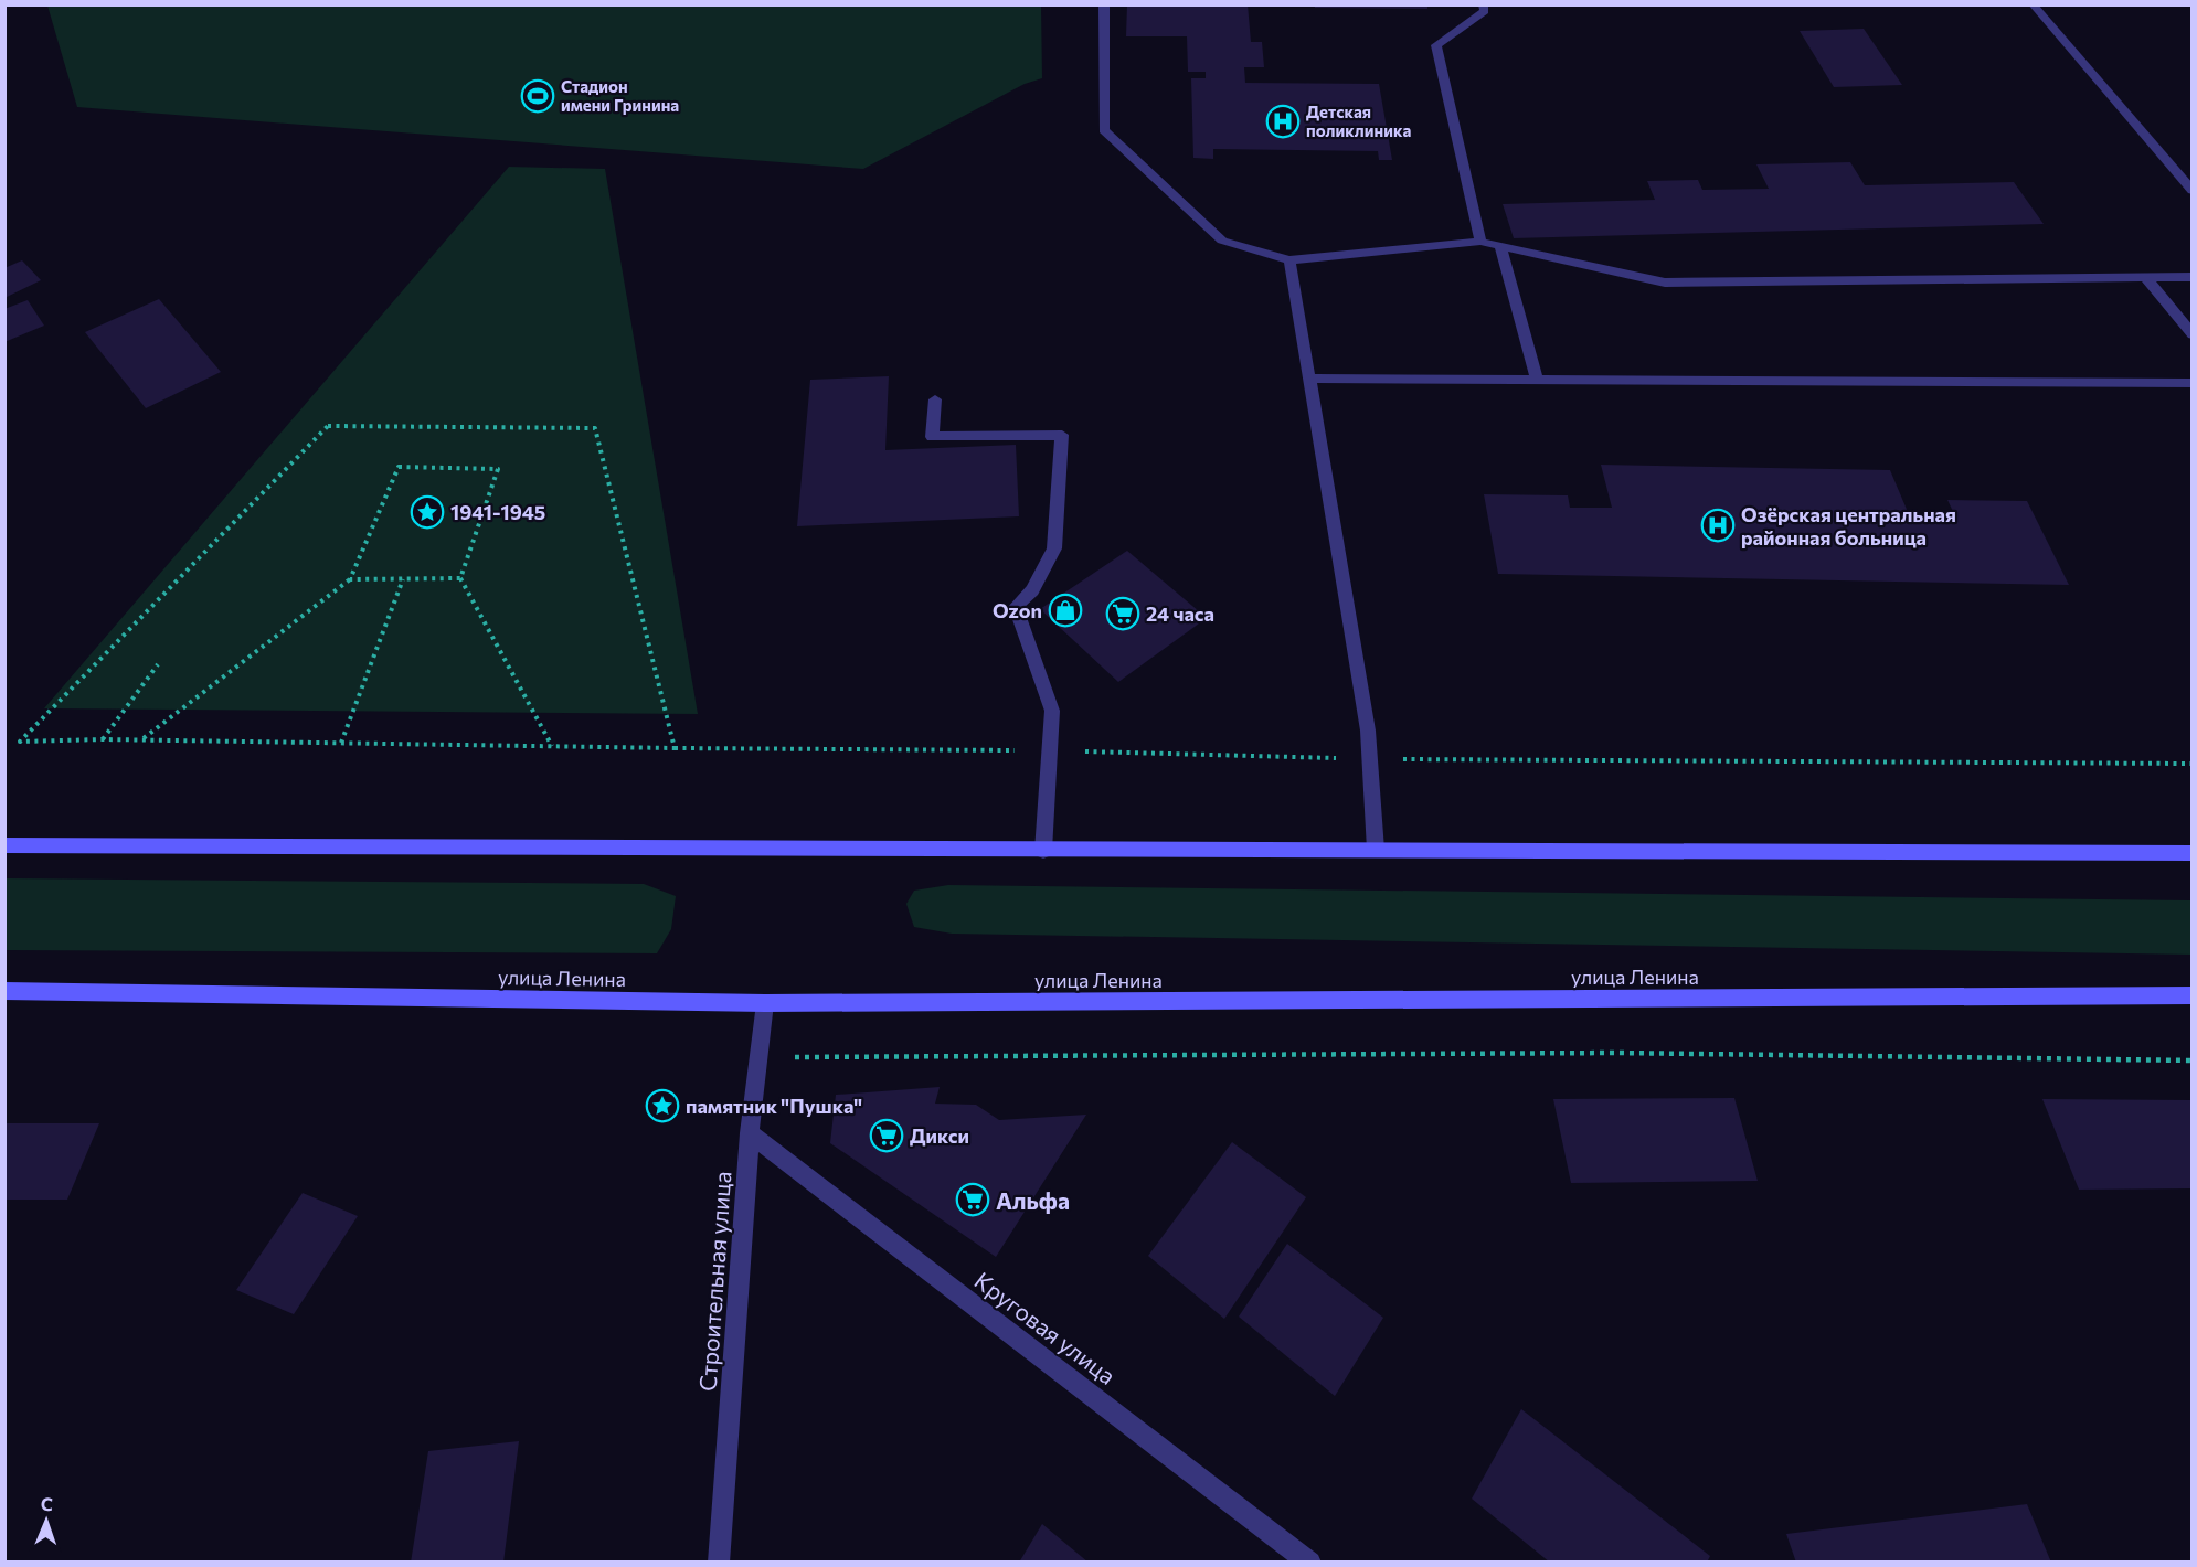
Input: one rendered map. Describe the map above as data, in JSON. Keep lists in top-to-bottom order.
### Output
{
  "streets": {
    "main road": ["улица Ленина"],
    "street": ["Строительная улица", "Круговая улица"]
  },
  "crossings": [
    ["улица Ленина", "Строительная улица"],
    ["Строительная улица", "Круговая улица"]
  ],
  "places": {
    "sports": ["Стадион имени Гринина"],
    "hospital": ["Детская поликлиника", "Озёрская центральная районная больница"],
    "place": ["1941-1945", "памятник \"Пушка\""],
    "shop": ["Ozon"],
    "supermarket": ["24 часа", "Дикси", "Альфа"]
  },
  "north": "top"
}
